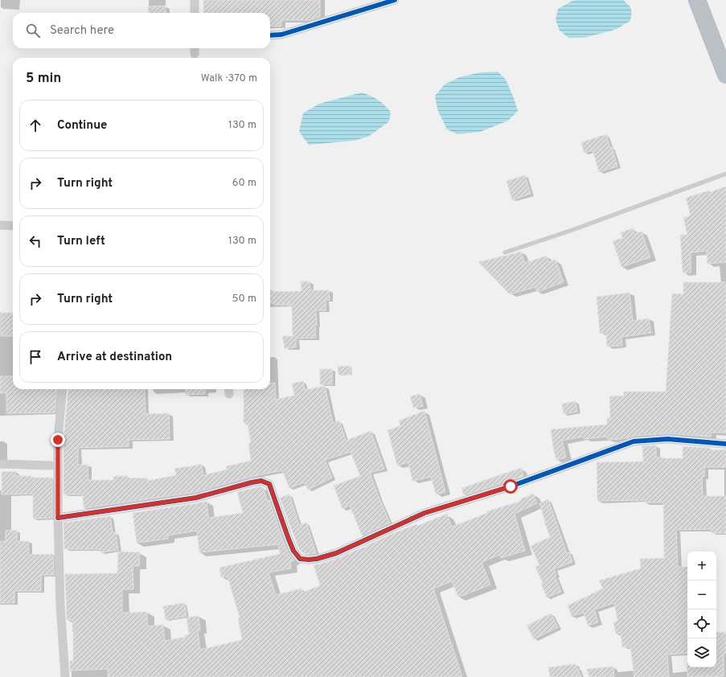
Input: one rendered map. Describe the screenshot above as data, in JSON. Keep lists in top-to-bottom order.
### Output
{
  "page": {
    "search": "Search here",
    "heading": ["5 min", "Walk · 370 m"],
    "list": [
      ["Continue", "130 m"],
      ["Turn right", "60 m"],
      ["Turn left", "130 m"],
      ["Turn right", "50 m"],
      "Arrive at destination"
    ],
    "map_buttons": ["+", "−"]
  }
}
